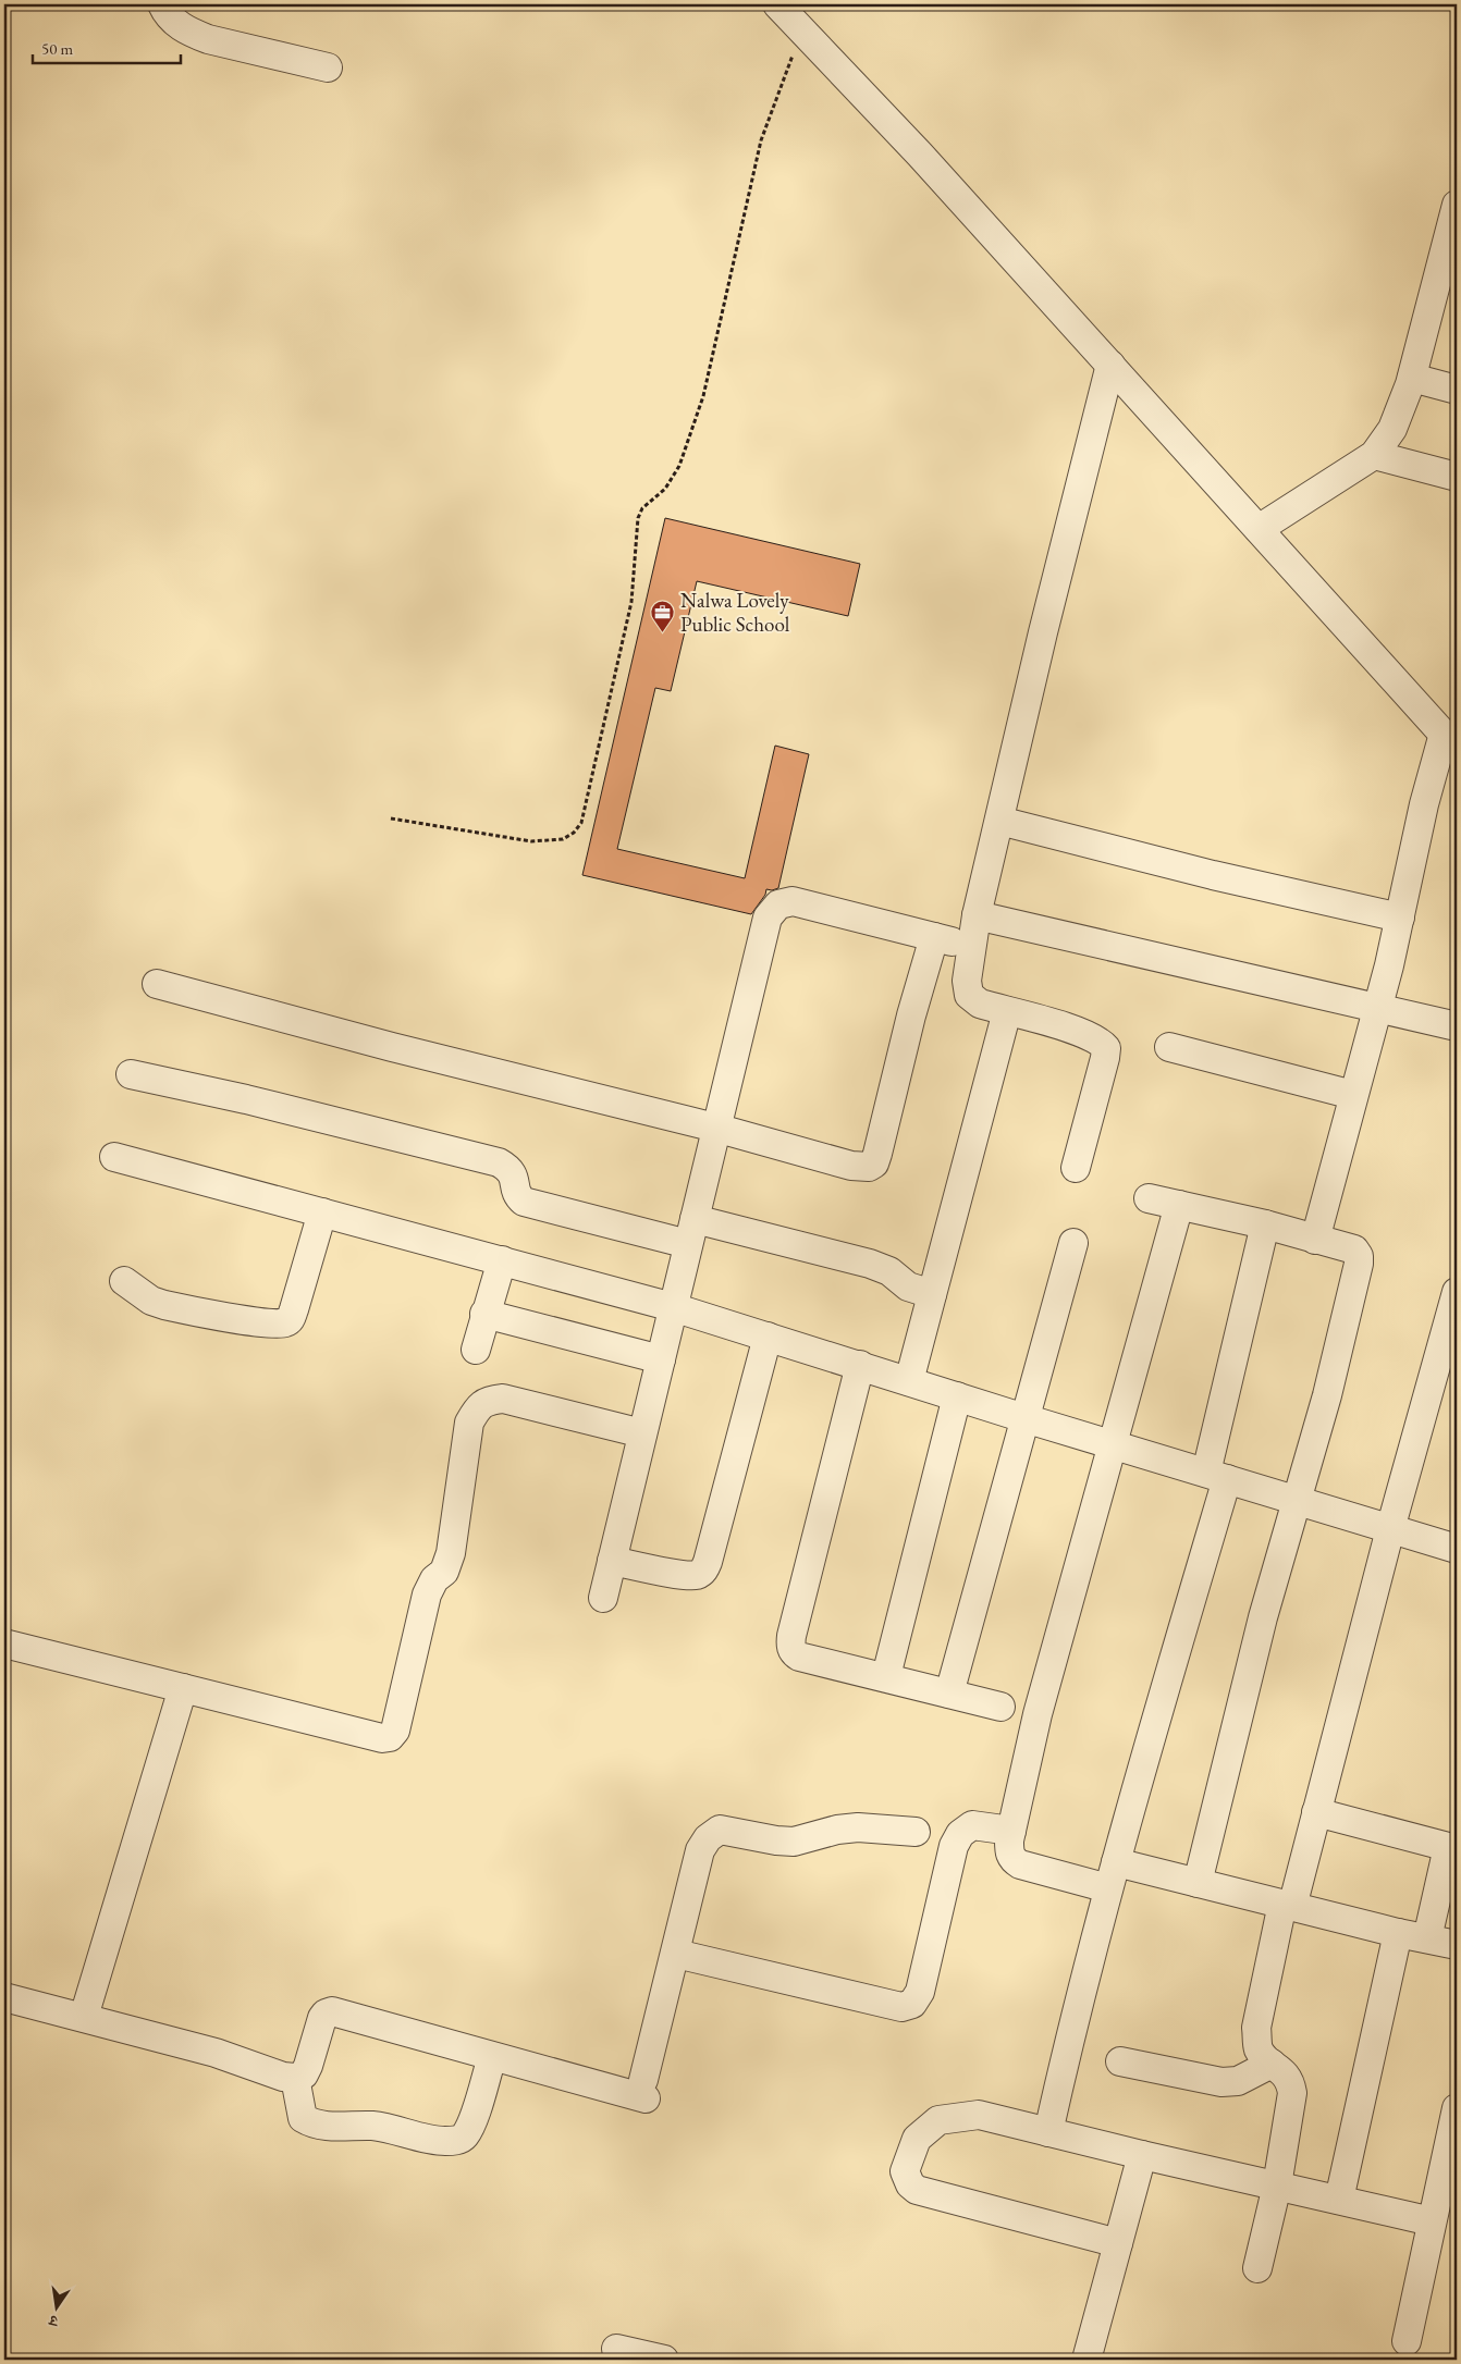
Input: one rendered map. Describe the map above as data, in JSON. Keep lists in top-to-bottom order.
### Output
{
  "places": {
    "office": ["Nalwa Lovely Public School"]
  },
  "scale_bar": "50 m",
  "north": "bottom"
}
